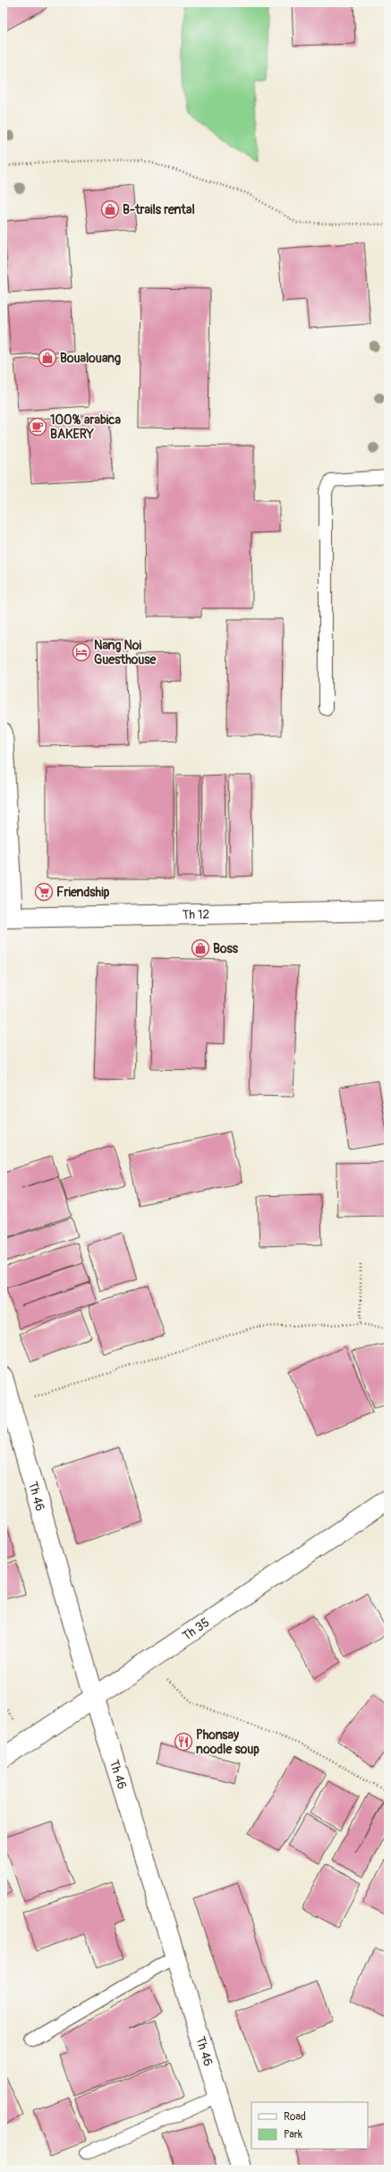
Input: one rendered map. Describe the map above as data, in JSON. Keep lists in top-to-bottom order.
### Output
{
  "streets": {
    "street": ["Th 12", "Th 46", "Th 35"]
  },
  "crossings": [
    ["Th 46", "Th 35"]
  ],
  "places": {
    "shop": ["B-trails rental", "Boualouang", "Boss"],
    "cafe": ["100% arabica BAKERY"],
    "hotel": ["Nang Noi Guesthouse"],
    "supermarket": ["Friendship"],
    "restaurant": ["Phonsay noodle soup"]
  },
  "legend": ["Road", "Park"]
}
